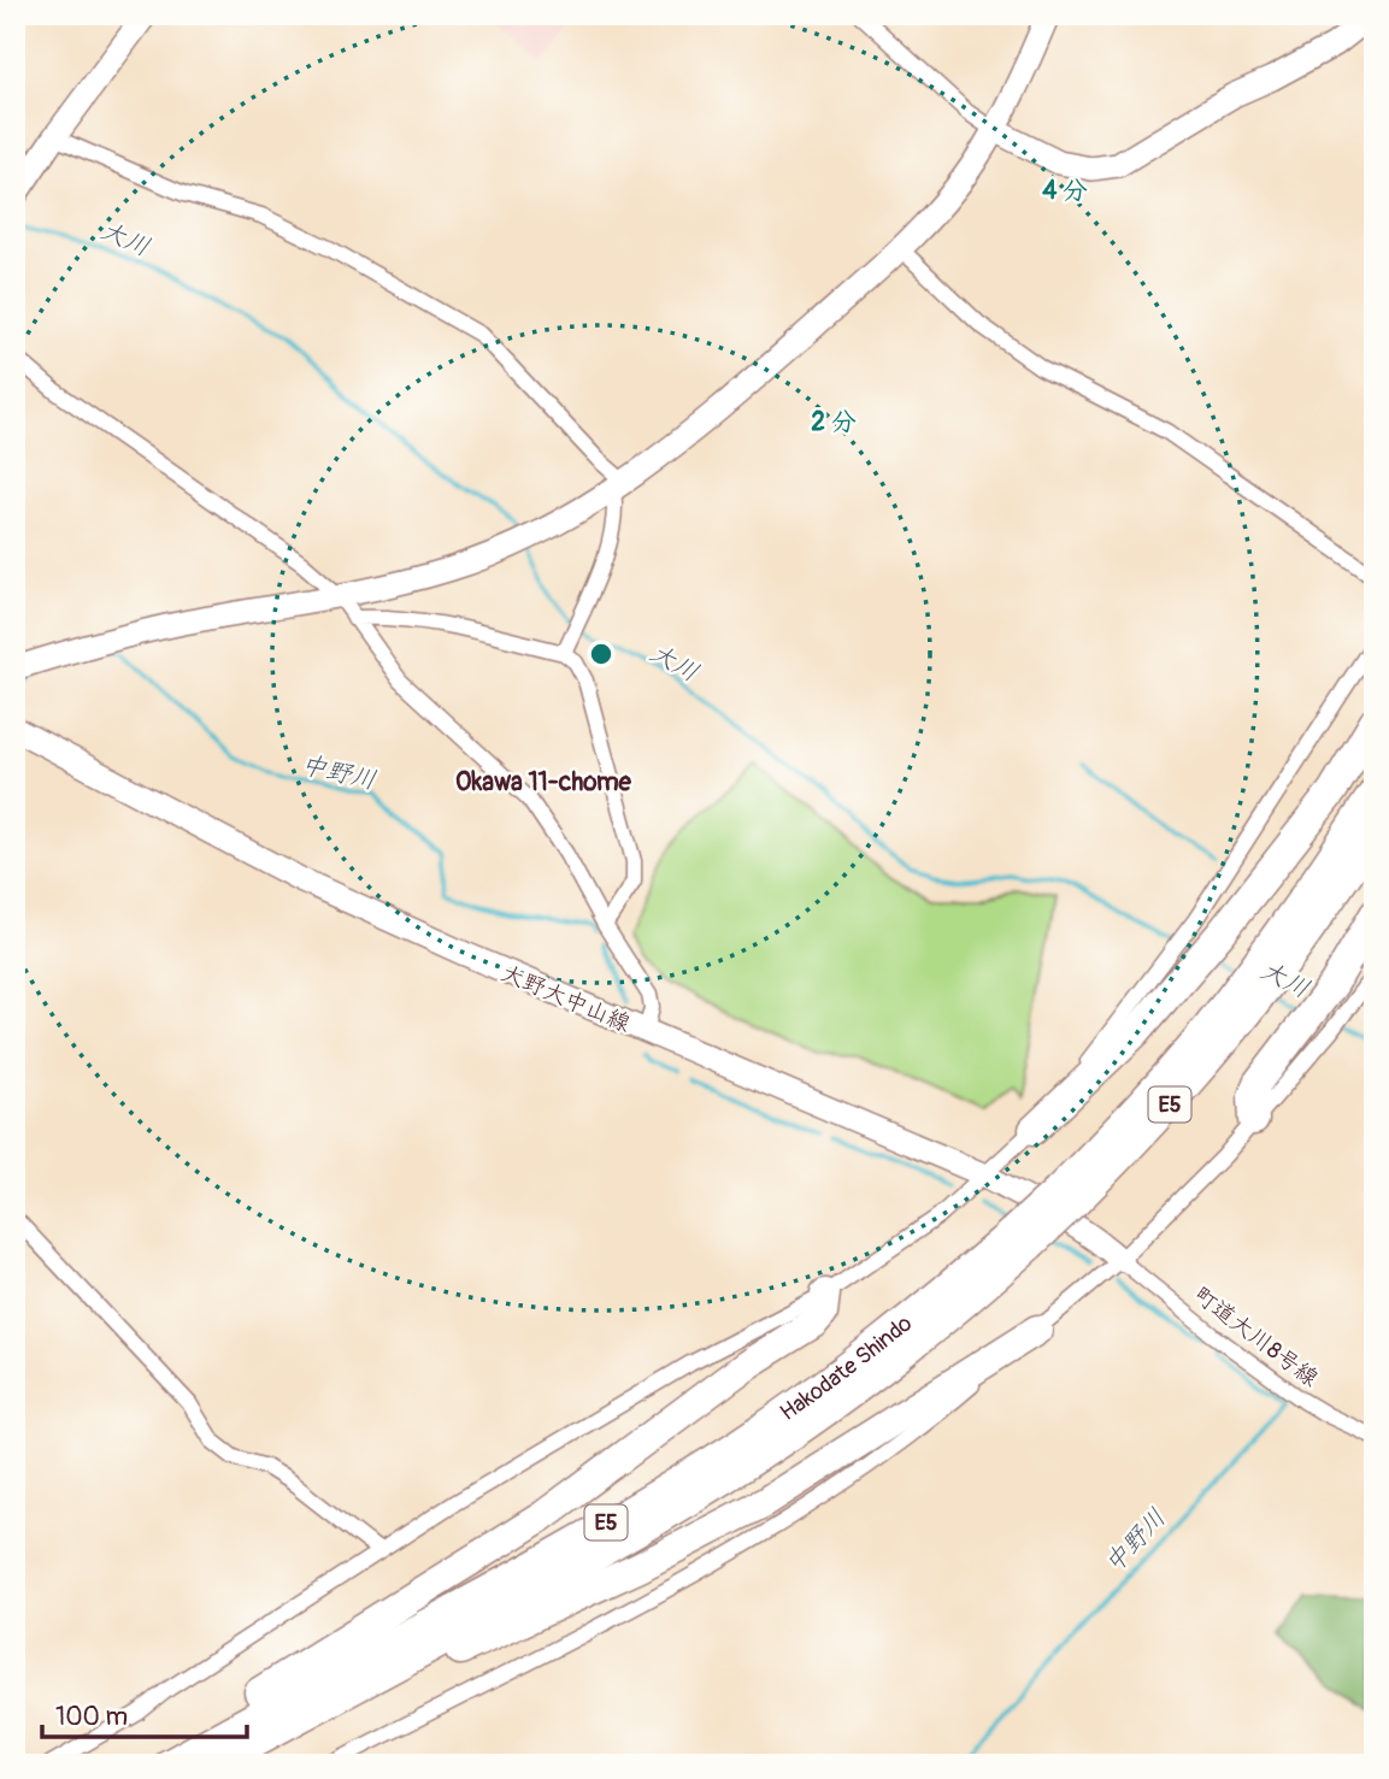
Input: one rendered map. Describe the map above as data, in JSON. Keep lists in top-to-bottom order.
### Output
{
  "streets": {
    "highway": ["E5", "Hakodate Shindo"],
    "street": ["大野大中山線", "町道大川8号線"]
  },
  "crossings": [
    ["大野大中山線", "町道大川8号線"]
  ],
  "districts": ["Okawa 11-chome"],
  "water": ["大川", "中野川"],
  "scale_bar": "100 m",
  "rings": ["4 分", "2 分"]
}
